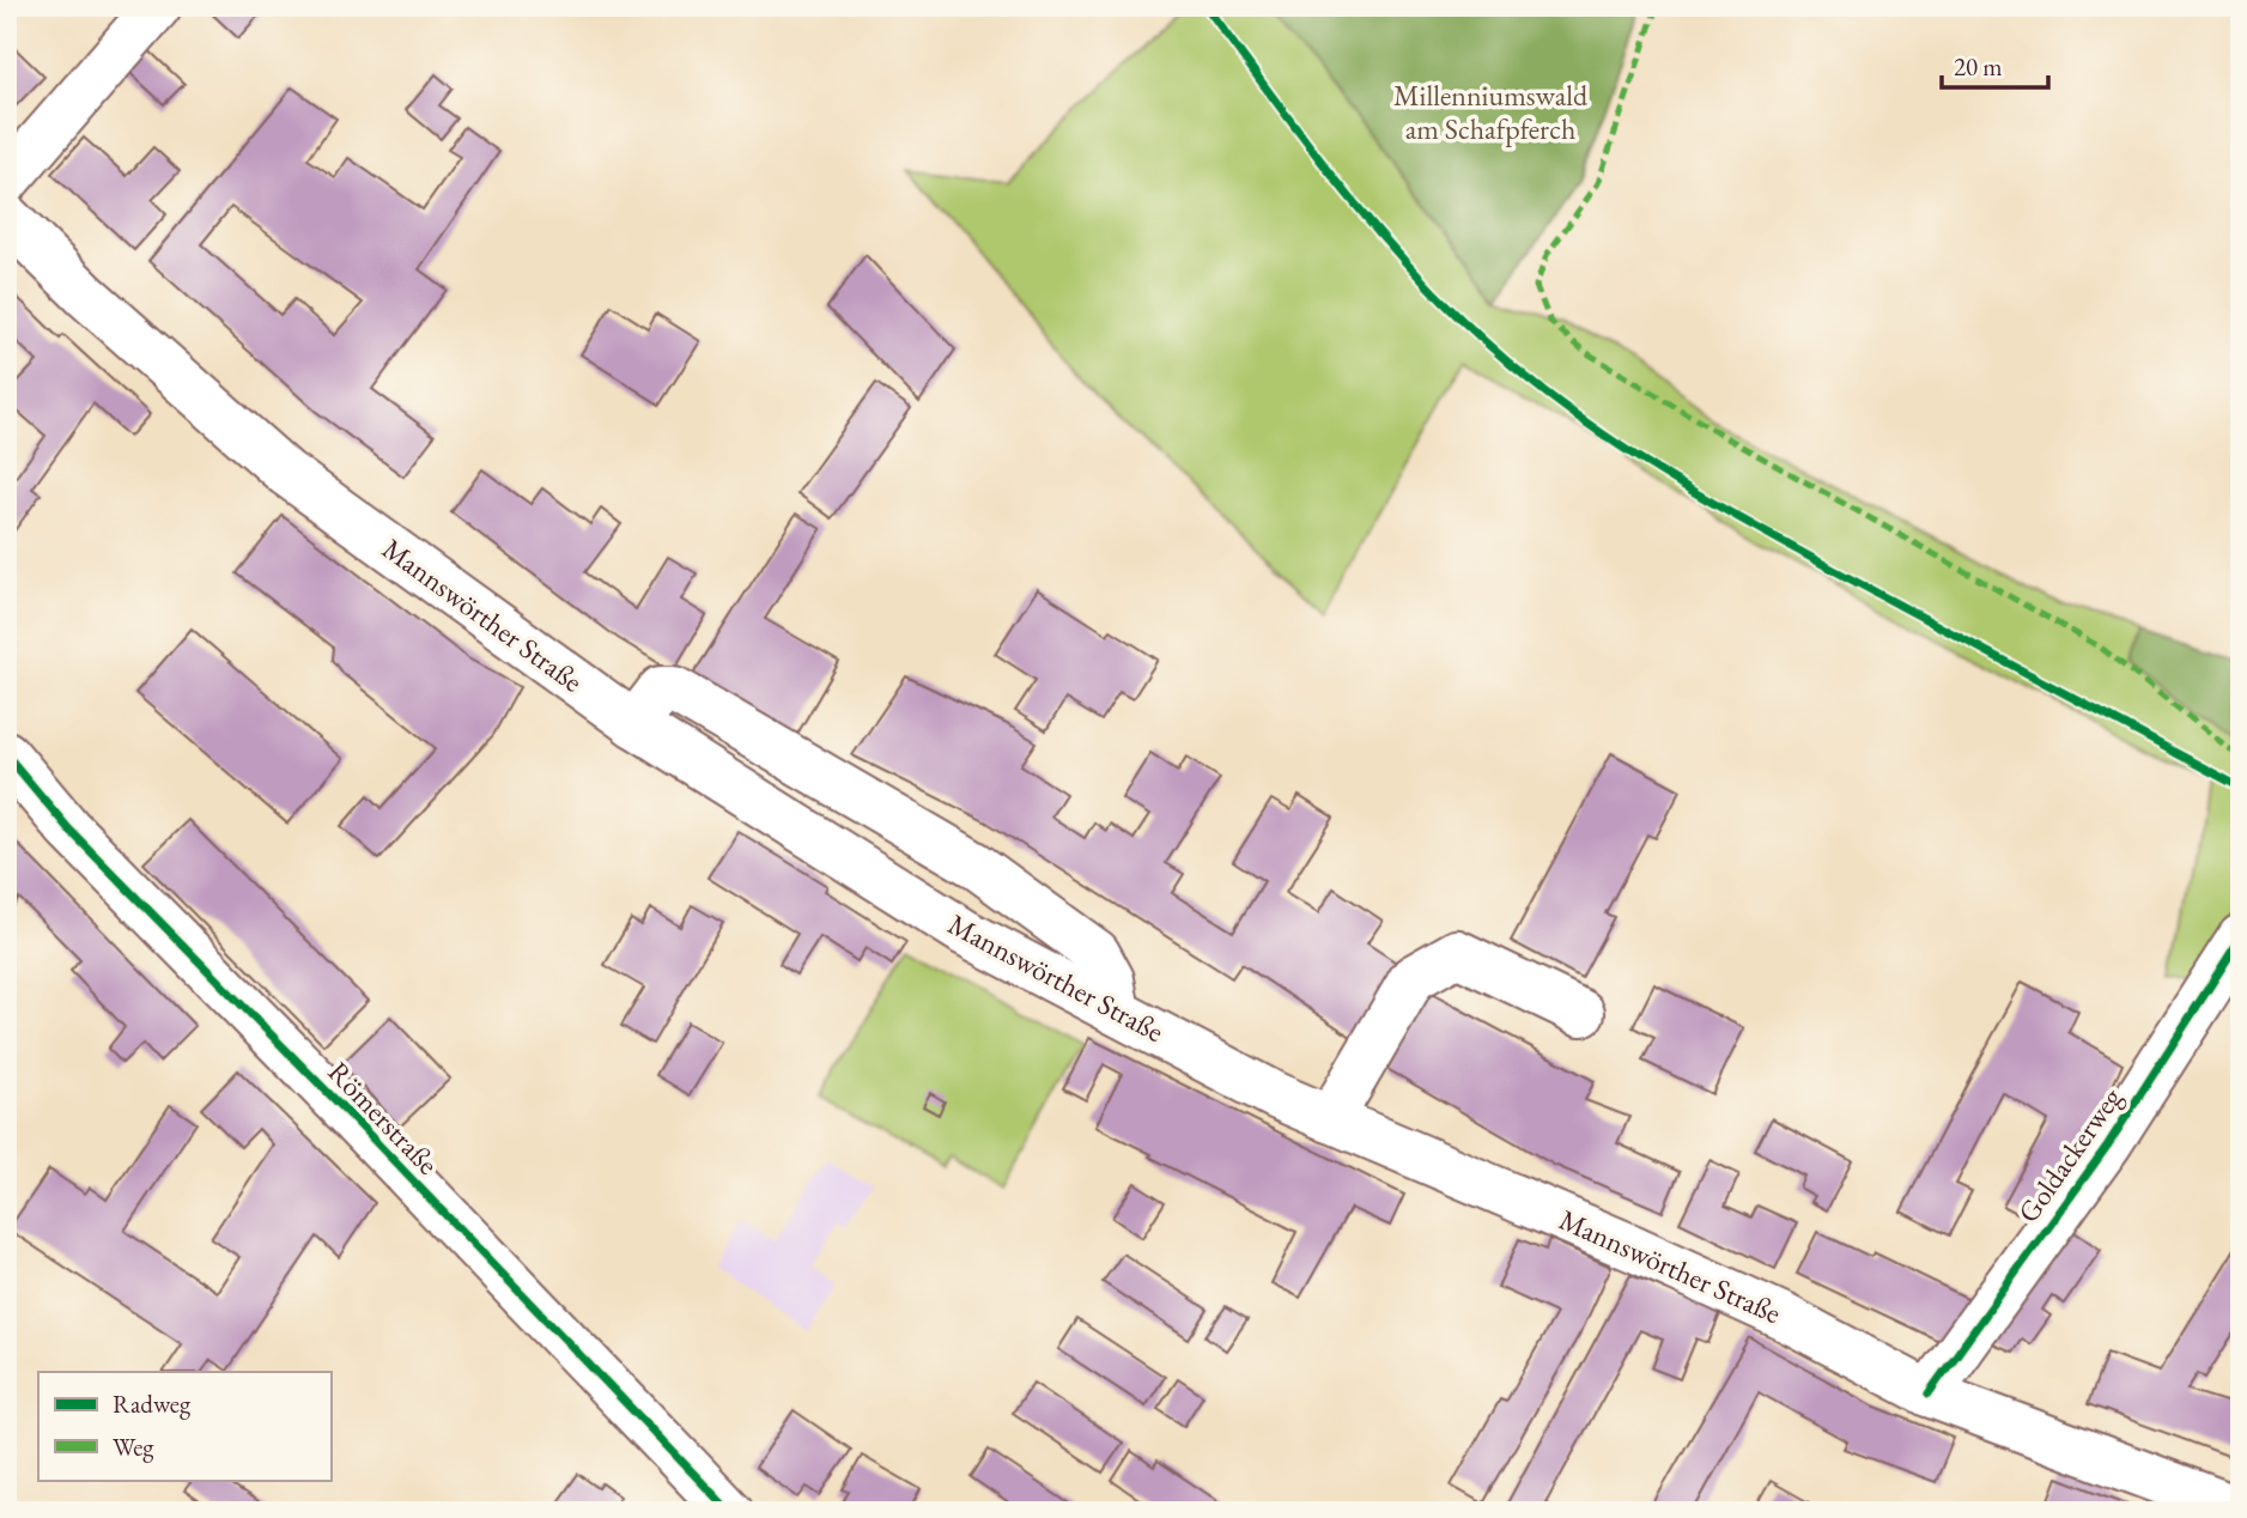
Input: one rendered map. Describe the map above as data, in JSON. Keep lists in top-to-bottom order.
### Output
{
  "streets": {
    "main road": ["Mannswörther Straße", "Römerstraße", "Goldackerweg"]
  },
  "crossings": [
    ["Mannswörther Straße", "Goldackerweg"]
  ],
  "parks": ["Millenniumswald am Schafpferch"],
  "legend": ["Radweg", "Weg"],
  "scale_bar": "20 m"
}
